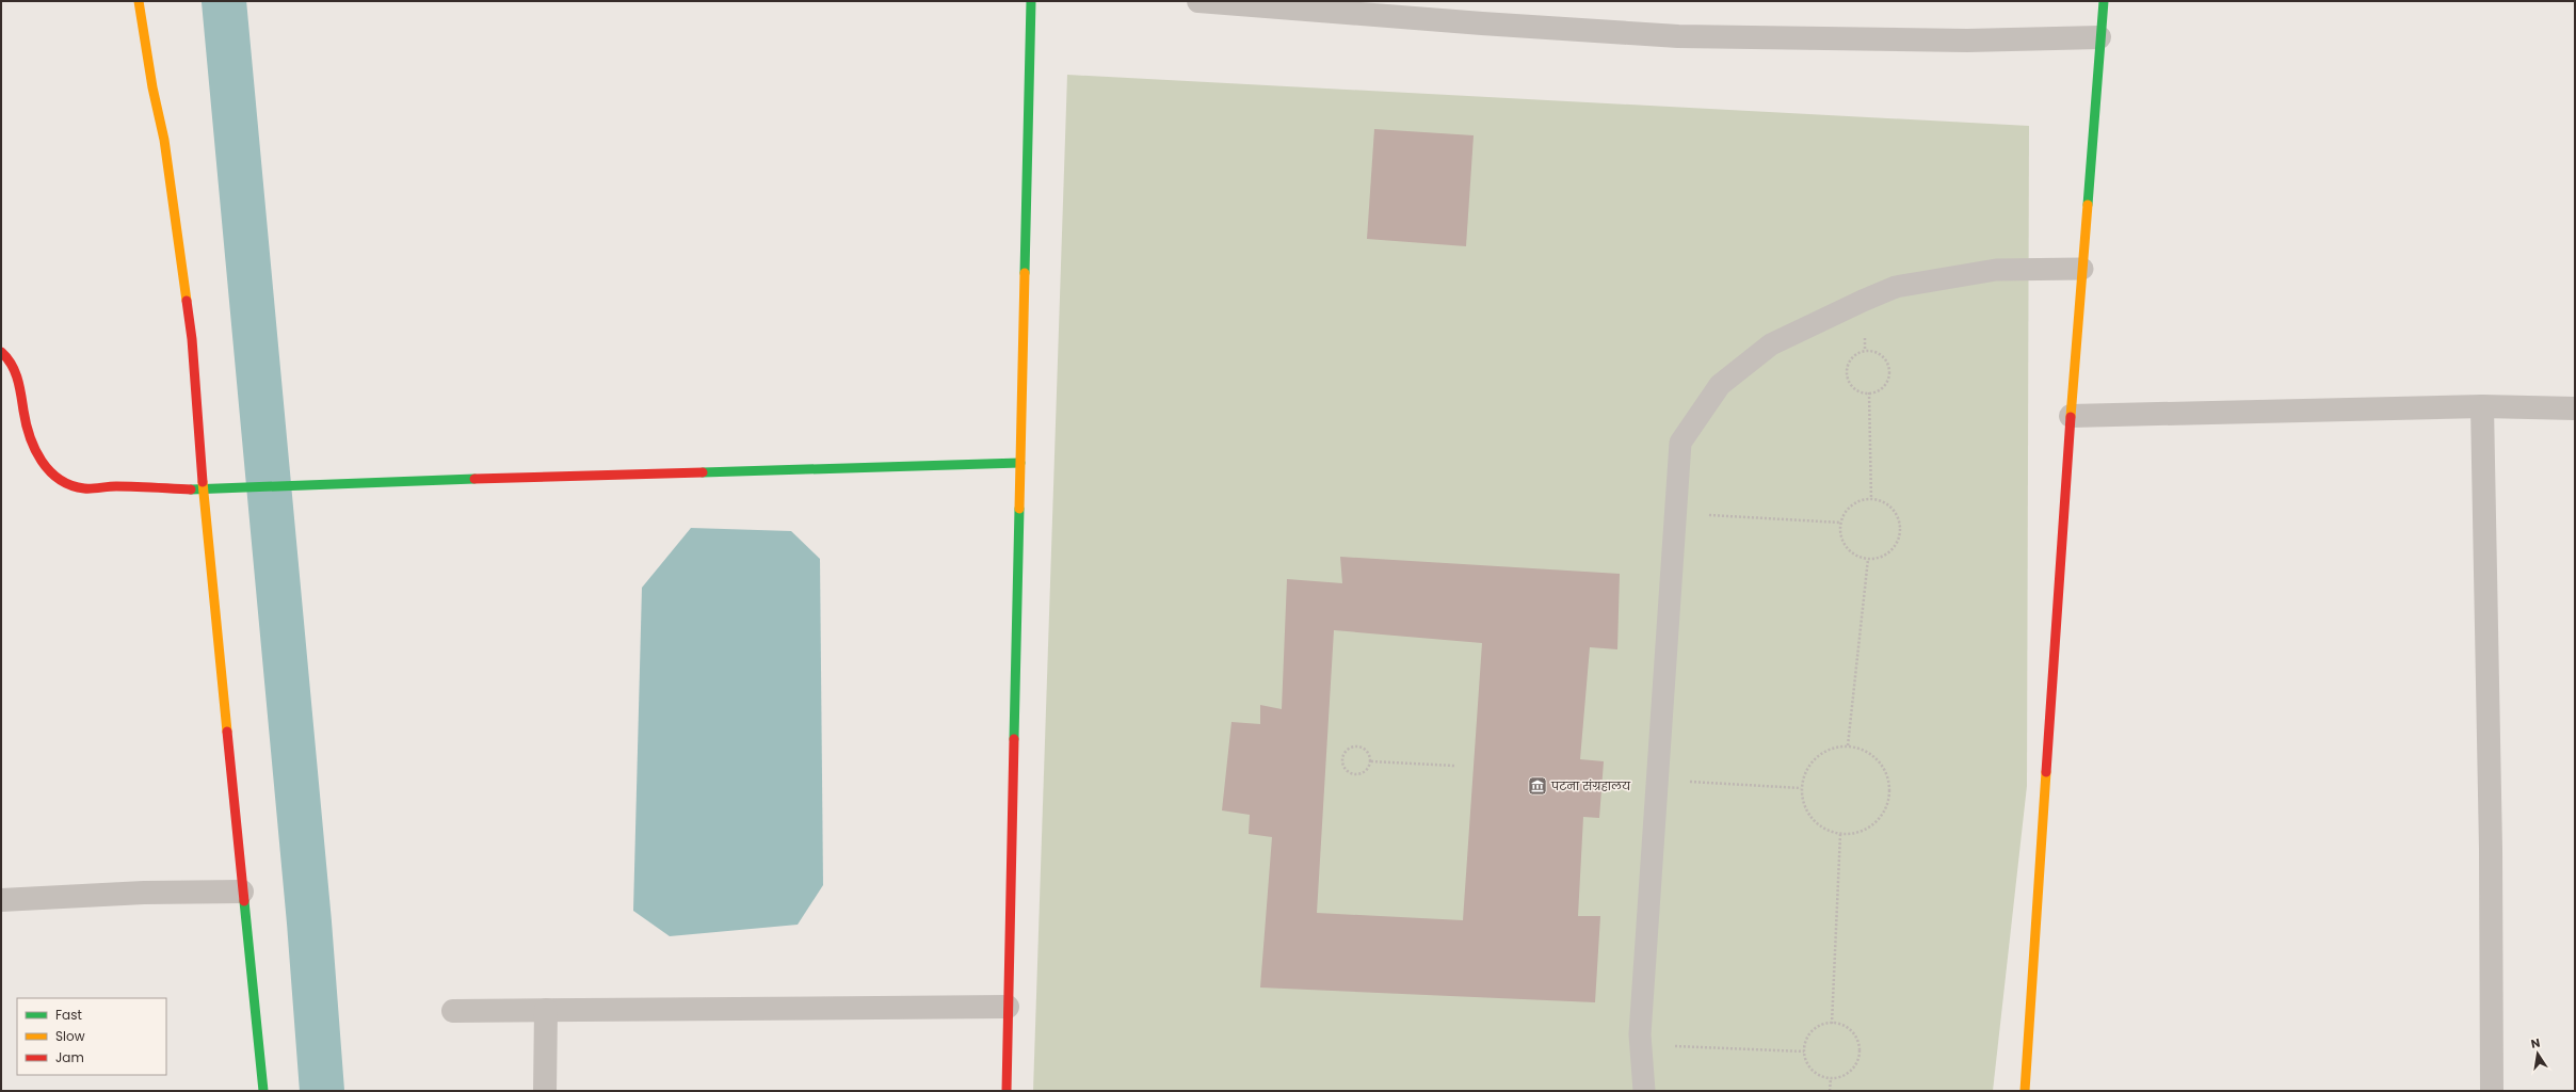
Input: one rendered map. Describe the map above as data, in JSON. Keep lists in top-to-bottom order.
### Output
{
  "places": {
    "museum": ["पटना संग्रहालय"]
  },
  "legend": ["Fast", "Slow", "Jam"],
  "north": "top"
}
